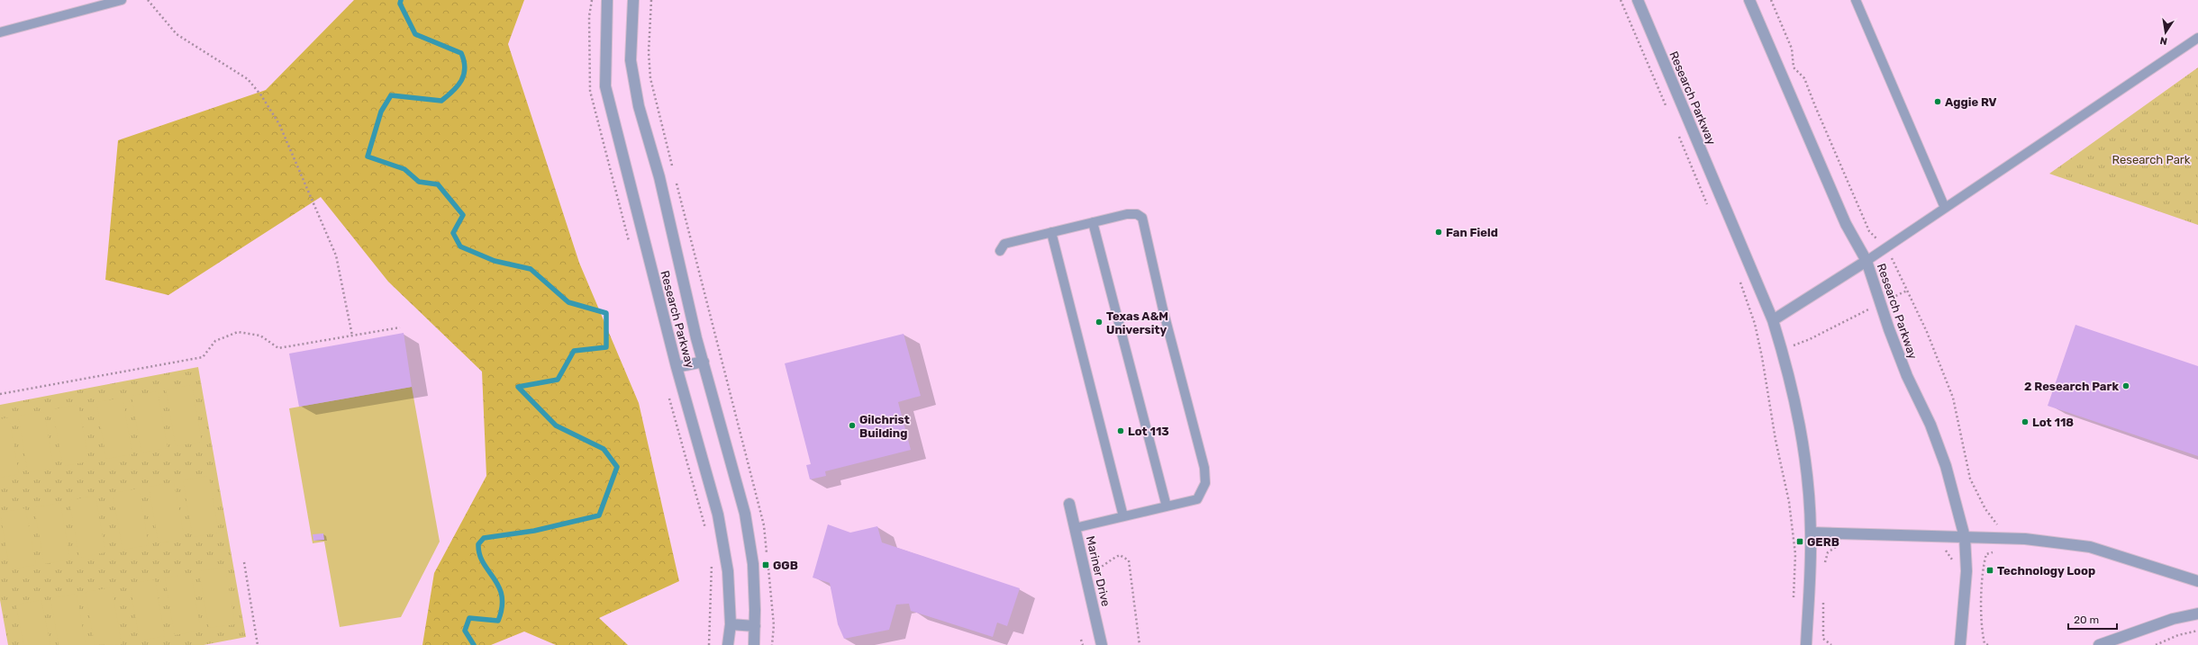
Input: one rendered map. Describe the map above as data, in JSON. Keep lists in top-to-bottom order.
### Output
{
  "streets": {
    "street": ["Research Parkway", "Mariner Drive"]
  },
  "parks": ["Research Park"],
  "places": {
    "other": [
      "Aggie RV",
      "Fan Field",
      "Texas A&M University",
      "2 Research Park",
      "Lot 118",
      "Gilchrist Building",
      "Lot 113"
    ],
    "transit": ["GERB", "GGB", "Technology Loop"]
  },
  "scale_bar": "20 m",
  "north": "bottom"
}
